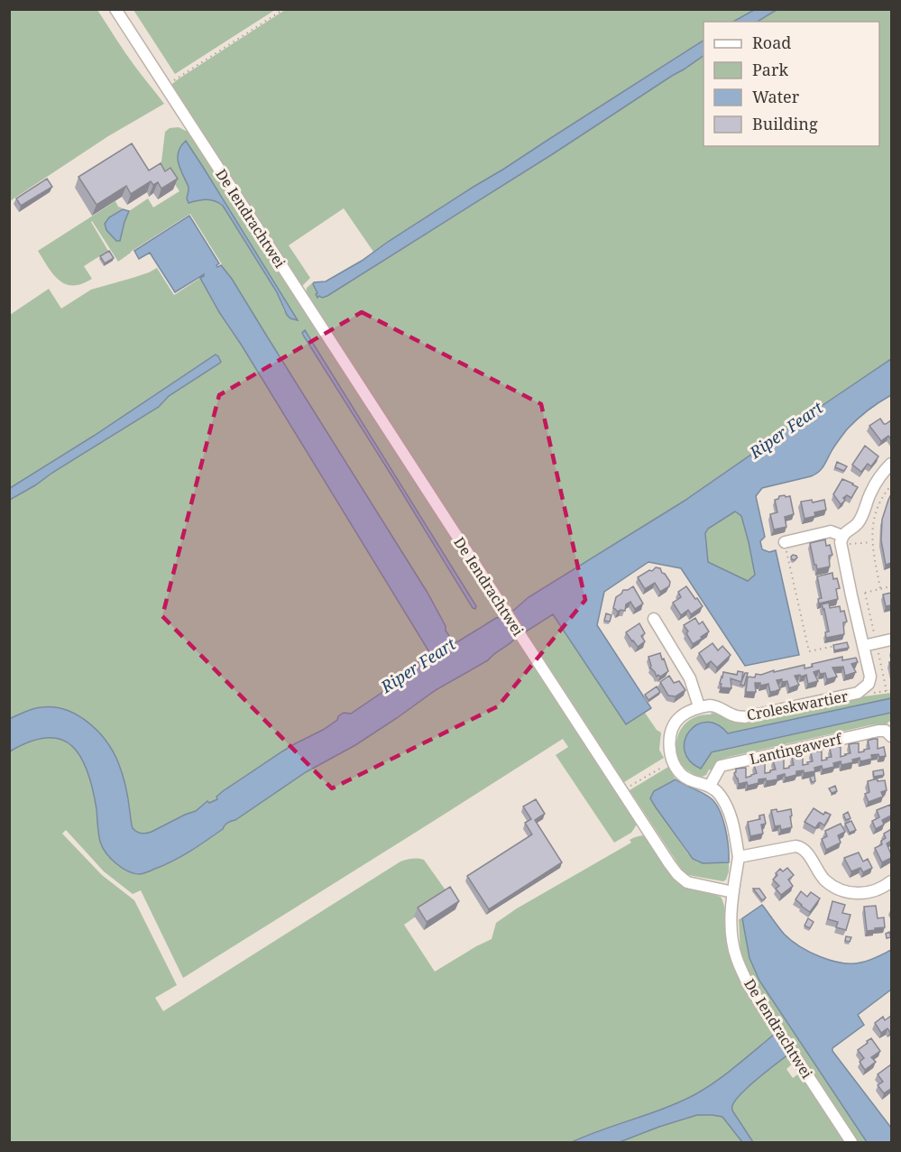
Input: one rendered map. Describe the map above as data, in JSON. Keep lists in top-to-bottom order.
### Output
{
  "streets": {
    "street": ["De Iendrachtwei", "Croleskwartier", "Lantingawerf"]
  },
  "water": ["Riper Feart"],
  "legend": [
    "Road",
    "Park",
    "Water",
    "Building"
  ]
}
